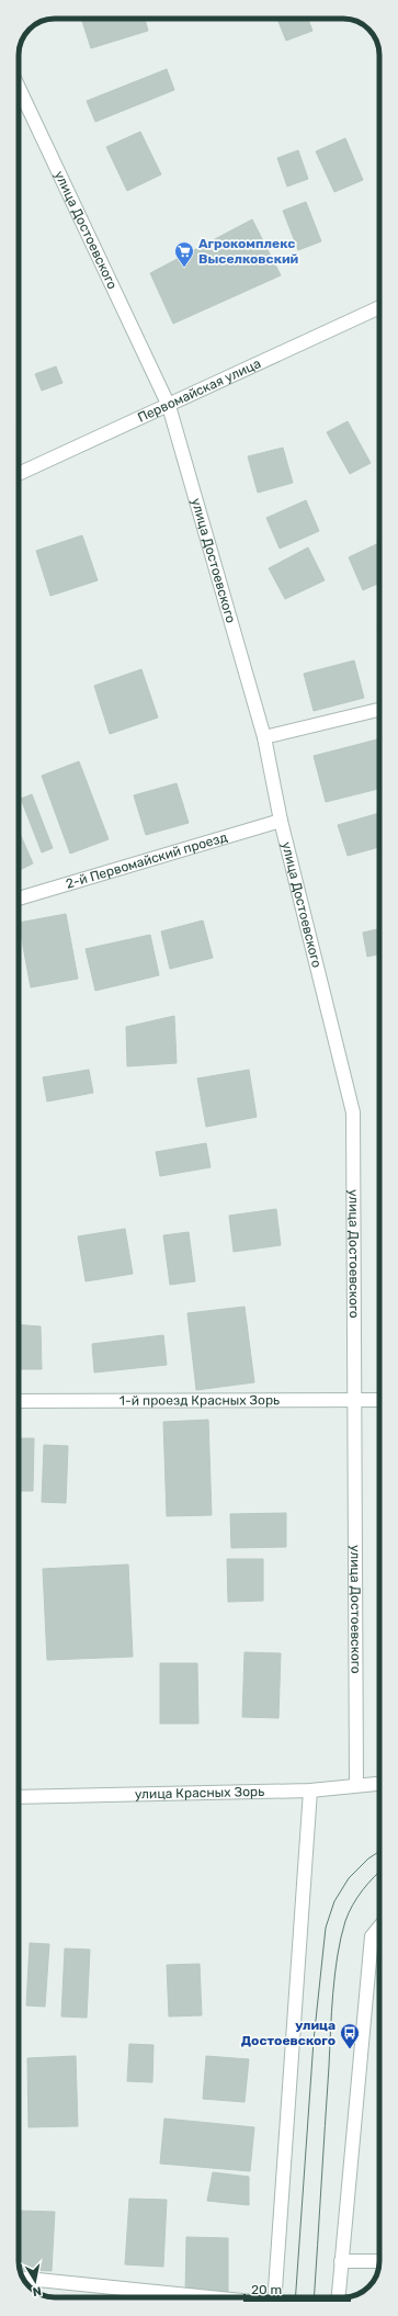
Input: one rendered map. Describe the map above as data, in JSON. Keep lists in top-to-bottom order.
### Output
{
  "streets": {
    "street": [
      "улица Достоевского",
      "Первомайская улица",
      "2-й Первомайский проезд",
      "1-й проезд Красных Зорь",
      "улица Красных Зорь"
    ]
  },
  "crossings": [
    ["улица Достоевского", "Первомайская улица"],
    ["улица Достоевского", "2-й Первомайский проезд"],
    ["улица Достоевского", "1-й проезд Красных Зорь"],
    ["улица Достоевского", "улица Красных Зорь"]
  ],
  "places": {
    "supermarket": ["Агрокомплекс Выселковский"],
    "bus stop": ["улица Достоевского"]
  },
  "scale_bar": "20 m",
  "north": "bottom"
}
